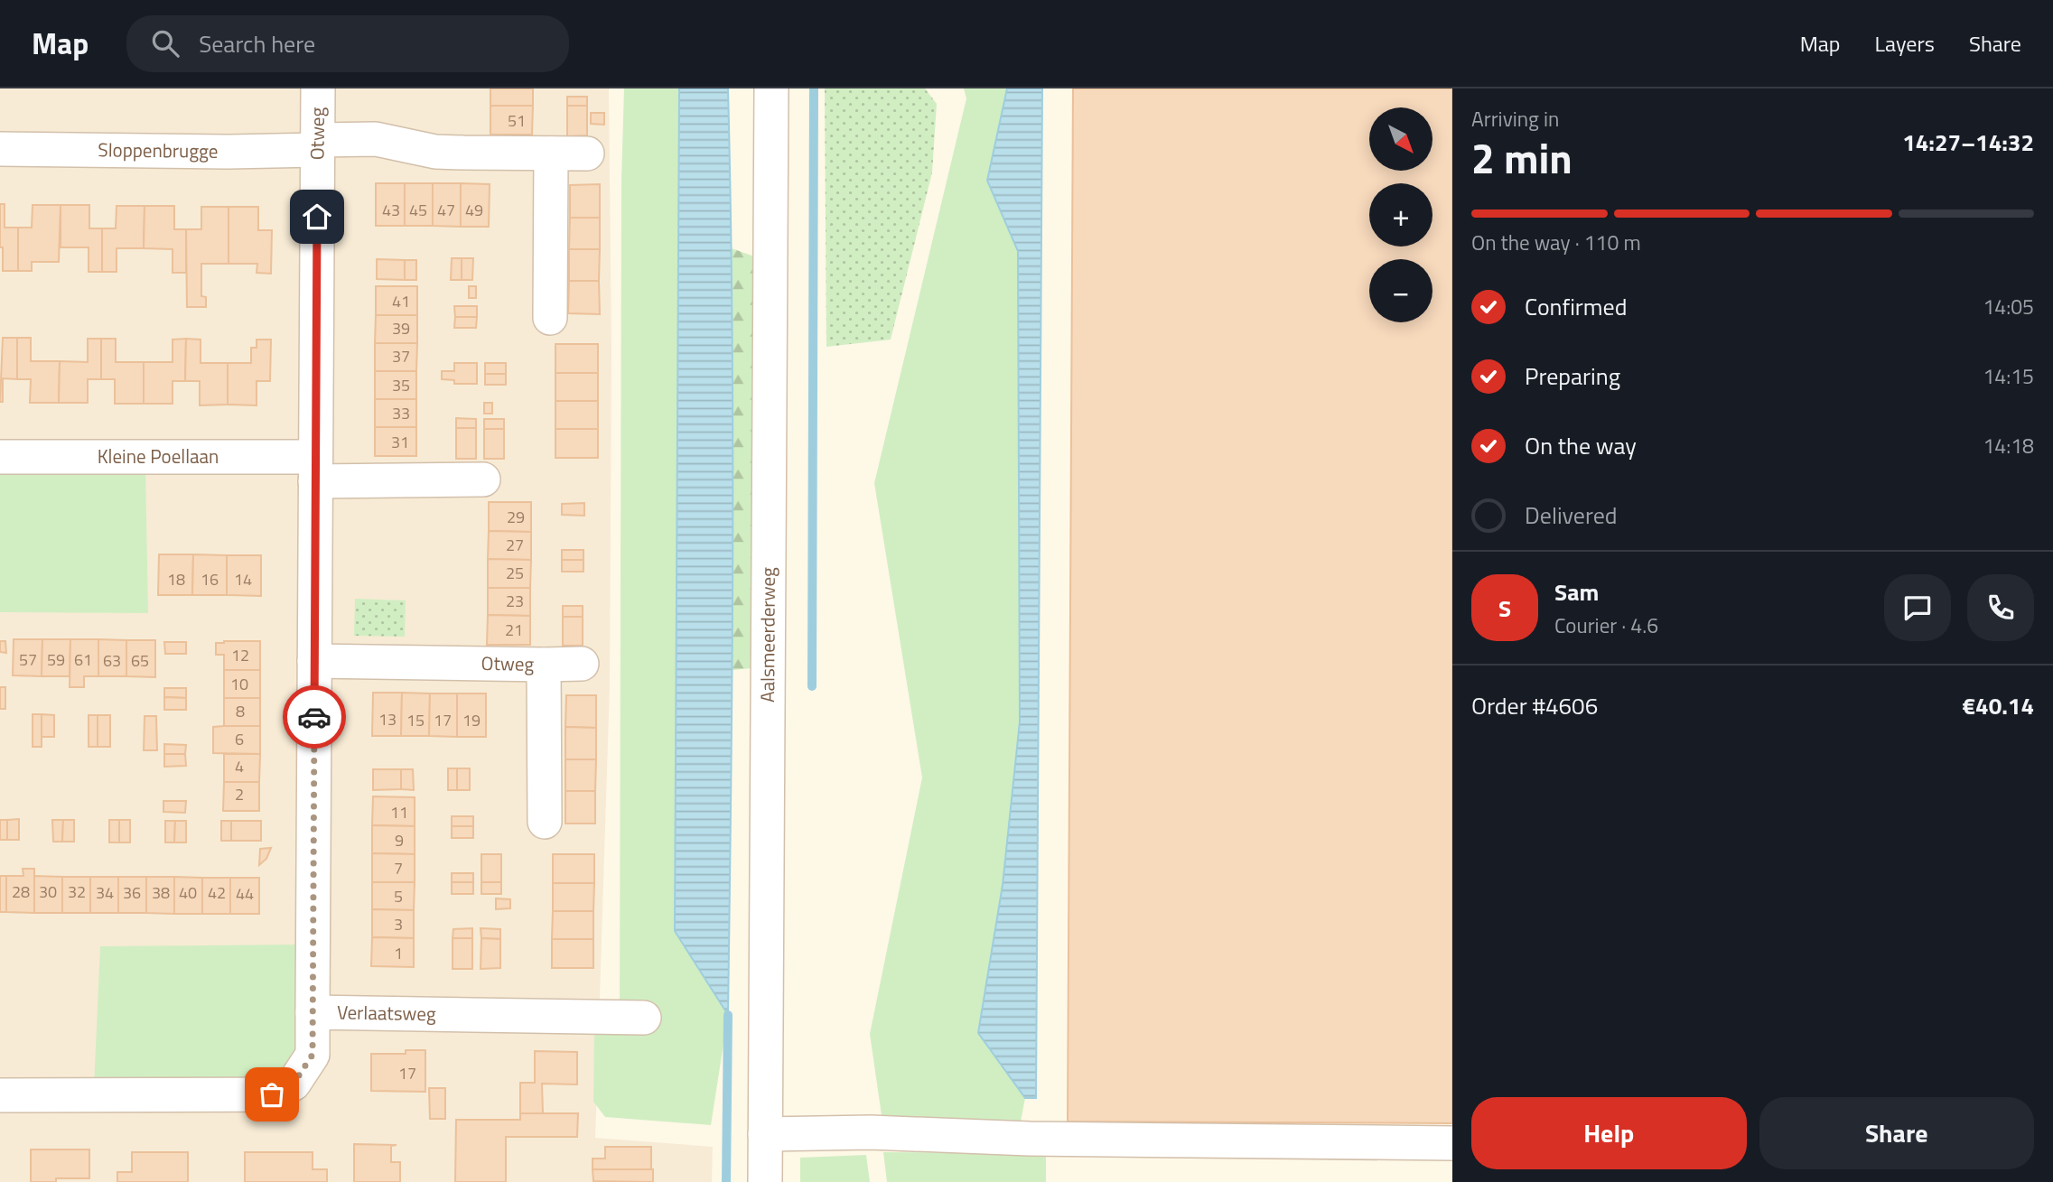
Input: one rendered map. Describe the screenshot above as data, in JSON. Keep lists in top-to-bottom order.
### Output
{
  "streets": {
    "street": [
      "Otweg",
      "Sloppenbrugge",
      "Kleine Poellaan",
      "Aalsmeerderweg",
      "Verlaatsweg"
    ]
  },
  "crossings": [
    ["Otweg", "Sloppenbrugge"],
    ["Otweg", "Kleine Poellaan"],
    ["Otweg", "Verlaatsweg"]
  ],
  "house_numbers": [
    "51",
    "43",
    "45",
    "47",
    "49",
    "41",
    "39",
    "37",
    "35",
    "33",
    "31",
    "29",
    "27",
    "25",
    "18",
    "16",
    "14",
    "23",
    "21",
    "12",
    "57",
    "59",
    "61",
    "63",
    "65",
    "10",
    "8",
    "13",
    "15",
    "17",
    "19",
    "6",
    "4",
    "2",
    "11",
    "9",
    "7",
    "28",
    "30",
    "32",
    "34",
    "36",
    "38",
    "40",
    "42",
    "44",
    "5",
    "3",
    "1",
    "17"
  ],
  "north": "bottom right",
  "page": {
    "header": "Map",
    "search": "Search here",
    "nav": ["Map", "Layers", "Share"],
    "heading": ["2 min", "Arriving in", "14:27–14:32"],
    "panel": [
      "Sam",
      "Courier · 4.6",
      "Order #4606",
      "€40.14"
    ],
    "map_buttons": ["+", "−"],
    "bar": "On the way · 110 m",
    "list": [
      ["Confirmed", "14:05"],
      ["Preparing", "14:15"],
      ["On the way", "14:18"],
      "Delivered"
    ],
    "round": "S",
    "buttons": ["Help", "Share"]
  }
}
